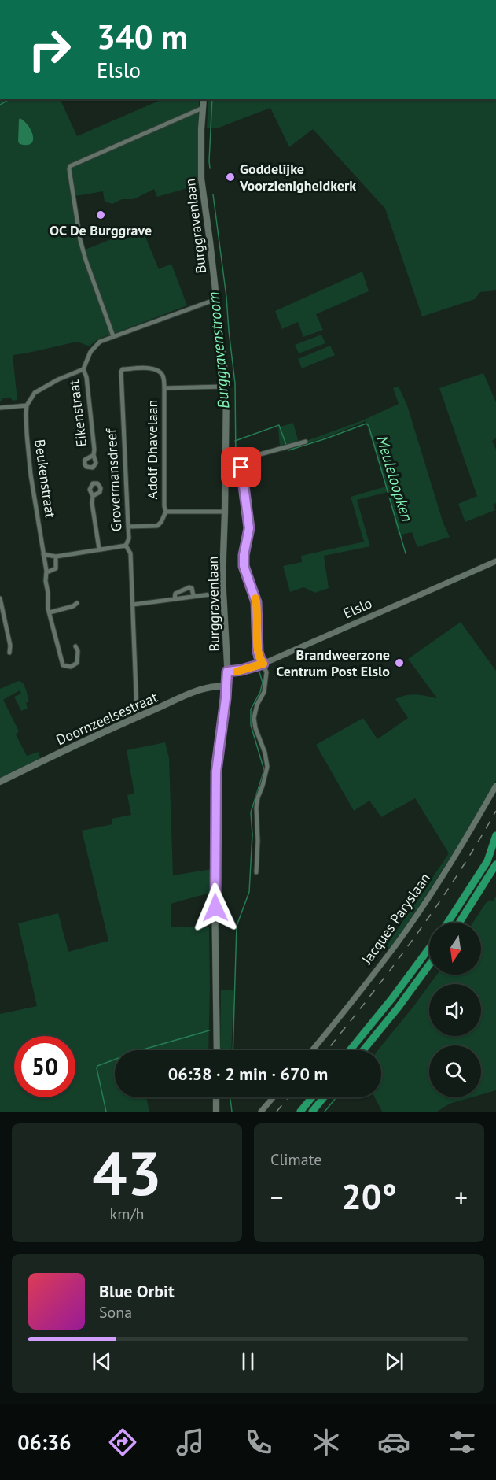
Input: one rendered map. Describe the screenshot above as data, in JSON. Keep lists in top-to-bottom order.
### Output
{
  "streets": {
    "main road": ["Burggravenlaan", "Doornzeelsestraat"],
    "street": [
      "Eikenstraat",
      "Adolf Dhavelaan",
      "Beukenstraat",
      "Grovermansdreef",
      "Elslo",
      "Jacques Paryslaan"
    ]
  },
  "crossings": [
    ["Burggravenlaan", "Adolf Dhavelaan"],
    ["Burggravenlaan", "Elslo"],
    ["Burggravenlaan", "Doornzeelsestraat"],
    ["Adolf Dhavelaan", "Grovermansdreef"],
    ["Grovermansdreef", "Doornzeelsestraat"]
  ],
  "water": ["Burggravenstroom", "Meuleloopken"],
  "places": ["Goddelijke Voorzienigheidkerk", "OC De Burggrave", "Brandweerzone Centrum Post Elslo"],
  "north": "bottom",
  "page": {
    "turn": ["340 m", "Elslo"],
    "limit": "50",
    "trip": "06:38 · 2 min · 670 m",
    "tile": [
      ["43", "km/h"],
      "Climate"
    ],
    "heat": ["−", "20°", "+"],
    "song": ["Blue Orbit", "Sona"],
    "tabs": "06:36"
  }
}
